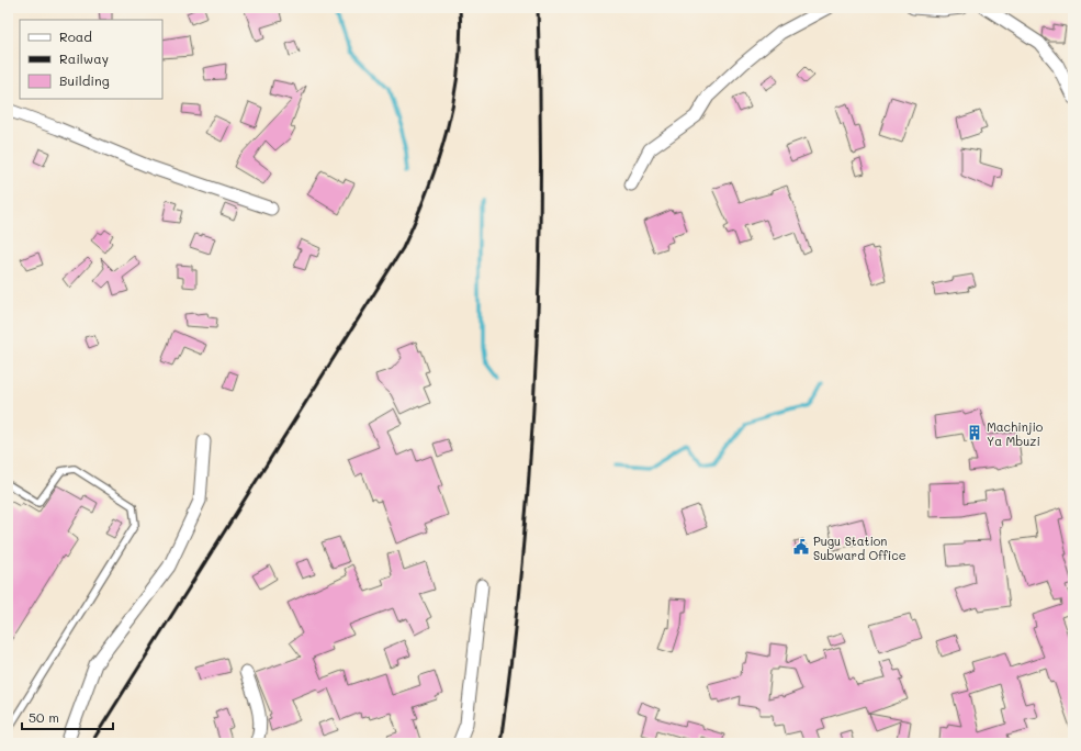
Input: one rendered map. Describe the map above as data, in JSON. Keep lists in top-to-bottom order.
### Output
{
  "places": {
    "building": ["Machinjio Ya Mbuzi"],
    "public building": ["Pugu Station Subward Office"]
  },
  "legend": ["Road", "Railway", "Building"],
  "scale_bar": "50 m"
}
